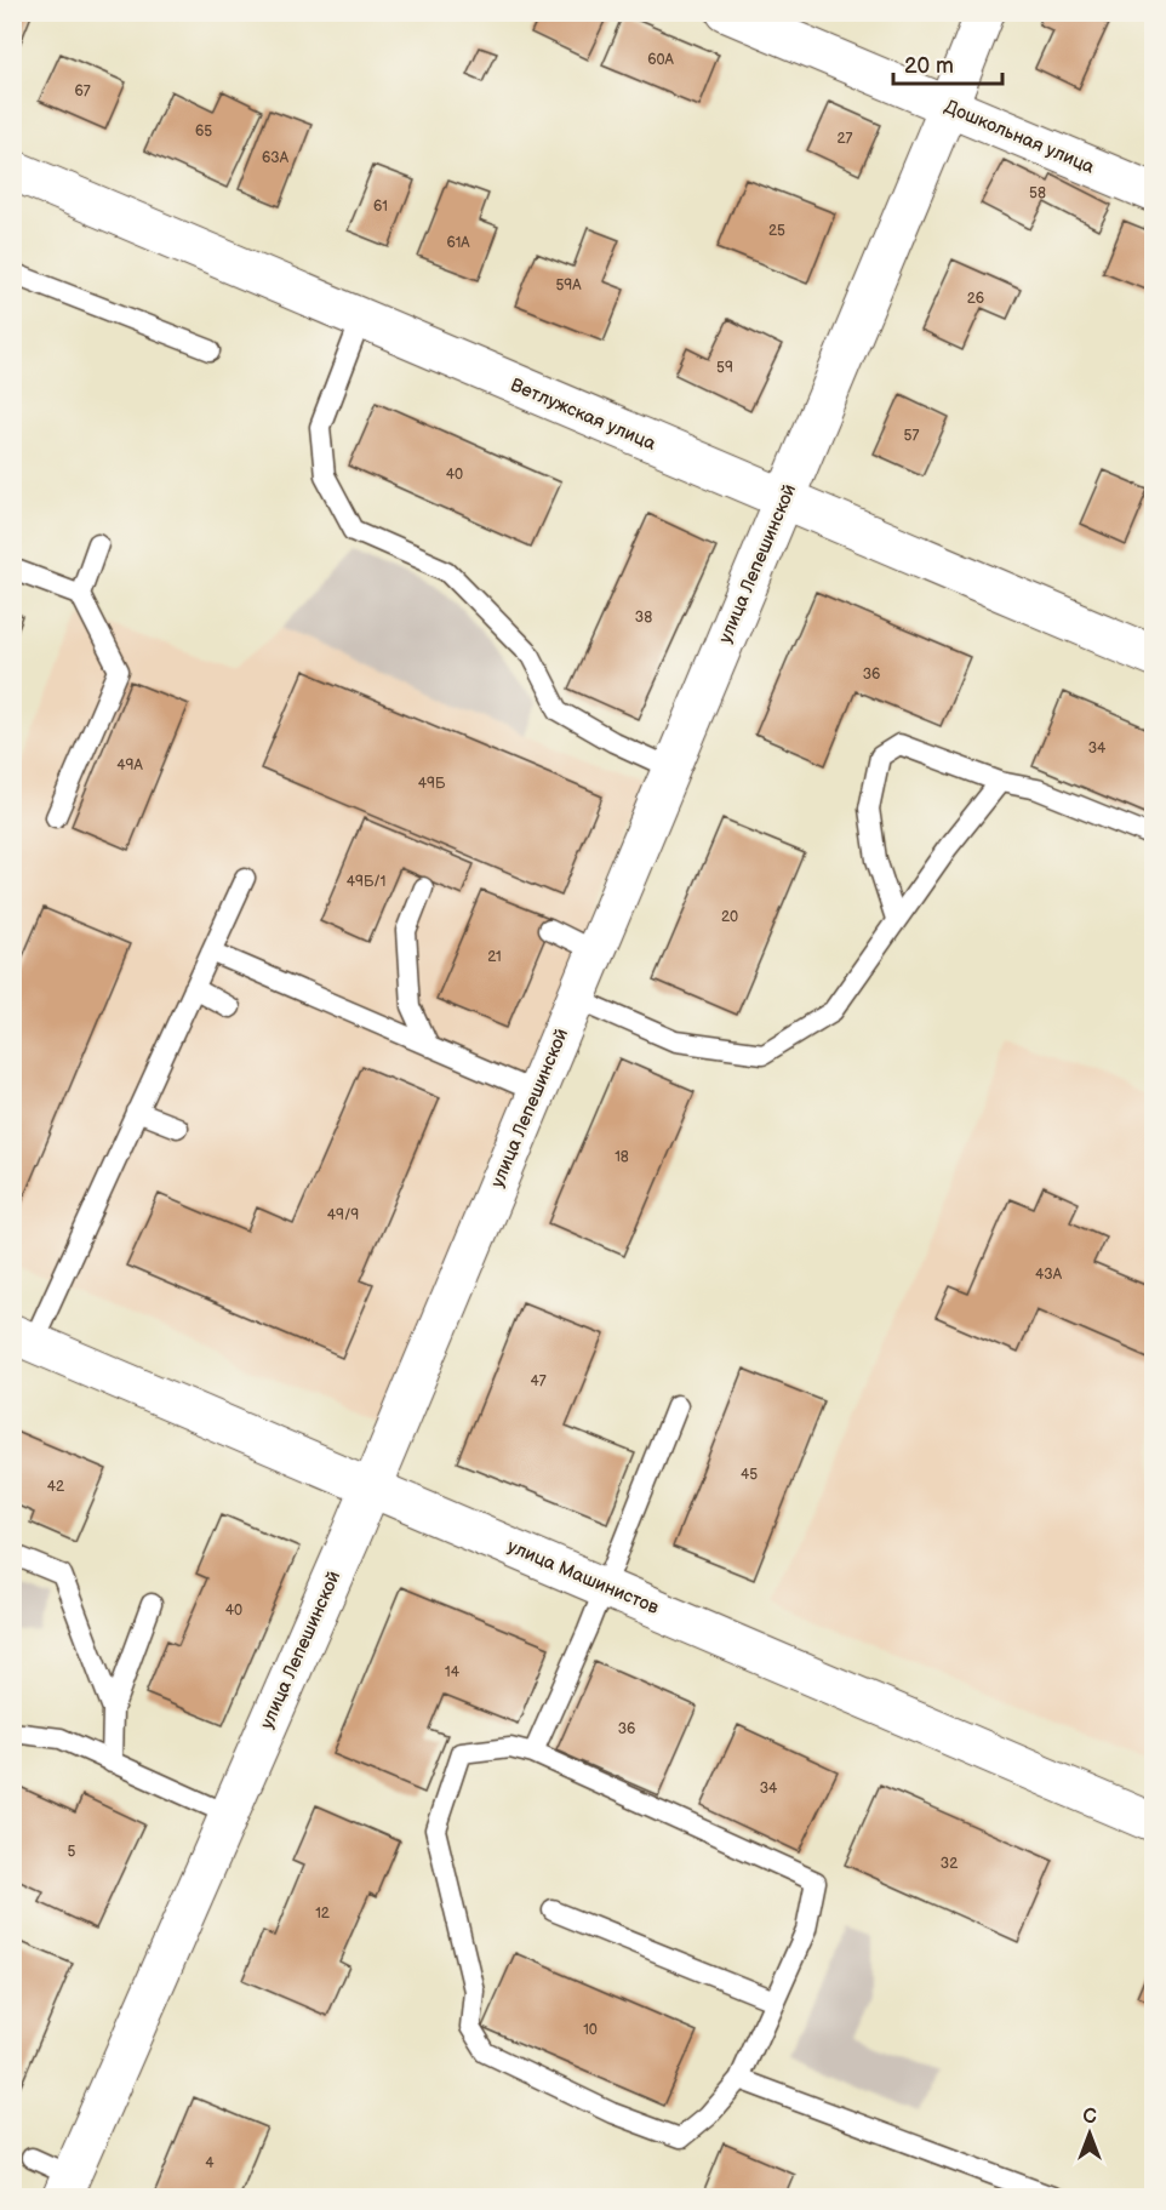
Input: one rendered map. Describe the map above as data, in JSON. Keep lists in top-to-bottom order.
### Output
{
  "streets": {
    "main road": ["Ветлужская улица"],
    "street": ["Дошкольная улица", "улица Лепешинской", "улица Машинистов"]
  },
  "crossings": [
    ["Дошкольная улица", "улица Лепешинской"],
    ["Ветлужская улица", "улица Лепешинской"],
    ["улица Лепешинской", "улица Машинистов"]
  ],
  "house_numbers": [
    "60А",
    "67",
    "65",
    "27",
    "63А",
    "58",
    "61",
    "25",
    "61А",
    "59А",
    "26",
    "59",
    "57",
    "40",
    "38",
    "36",
    "34",
    "49А",
    "49Б",
    "49Б/1",
    "20",
    "21",
    "18",
    "49/9",
    "43А",
    "47",
    "45",
    "42",
    "40",
    "14",
    "36",
    "34",
    "5",
    "32",
    "12",
    "10",
    "4"
  ],
  "scale_bar": "20 m",
  "north": "top"
}
